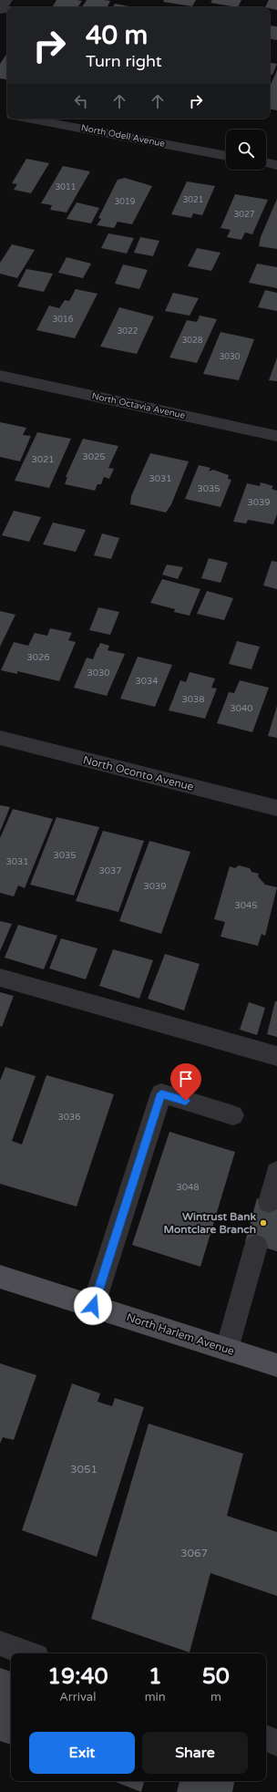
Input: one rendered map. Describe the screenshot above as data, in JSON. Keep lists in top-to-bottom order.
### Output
{
  "streets": {
    "main road": ["North Harlem Avenue"],
    "street": ["North Odell Avenue", "North Octavia Avenue", "North Oconto Avenue"]
  },
  "places": ["Wintrust Bank Montclare Branch"],
  "house_numbers": [
    "3011",
    "3021",
    "3019",
    "3027",
    "3016",
    "3022",
    "3028",
    "3030",
    "3025",
    "3021",
    "3031",
    "3035",
    "3039",
    "3026",
    "3030",
    "3034",
    "3038",
    "3040",
    "3035",
    "3031",
    "3037",
    "3039",
    "3045",
    "3036",
    "3048",
    "3051",
    "3067"
  ],
  "page": {
    "turn": ["40 m", "Turn right"],
    "eta": [
      "19:40",
      "Arrival",
      "1",
      "min",
      "50",
      "m"
    ],
    "buttons": ["Exit", "Share"]
  }
}
